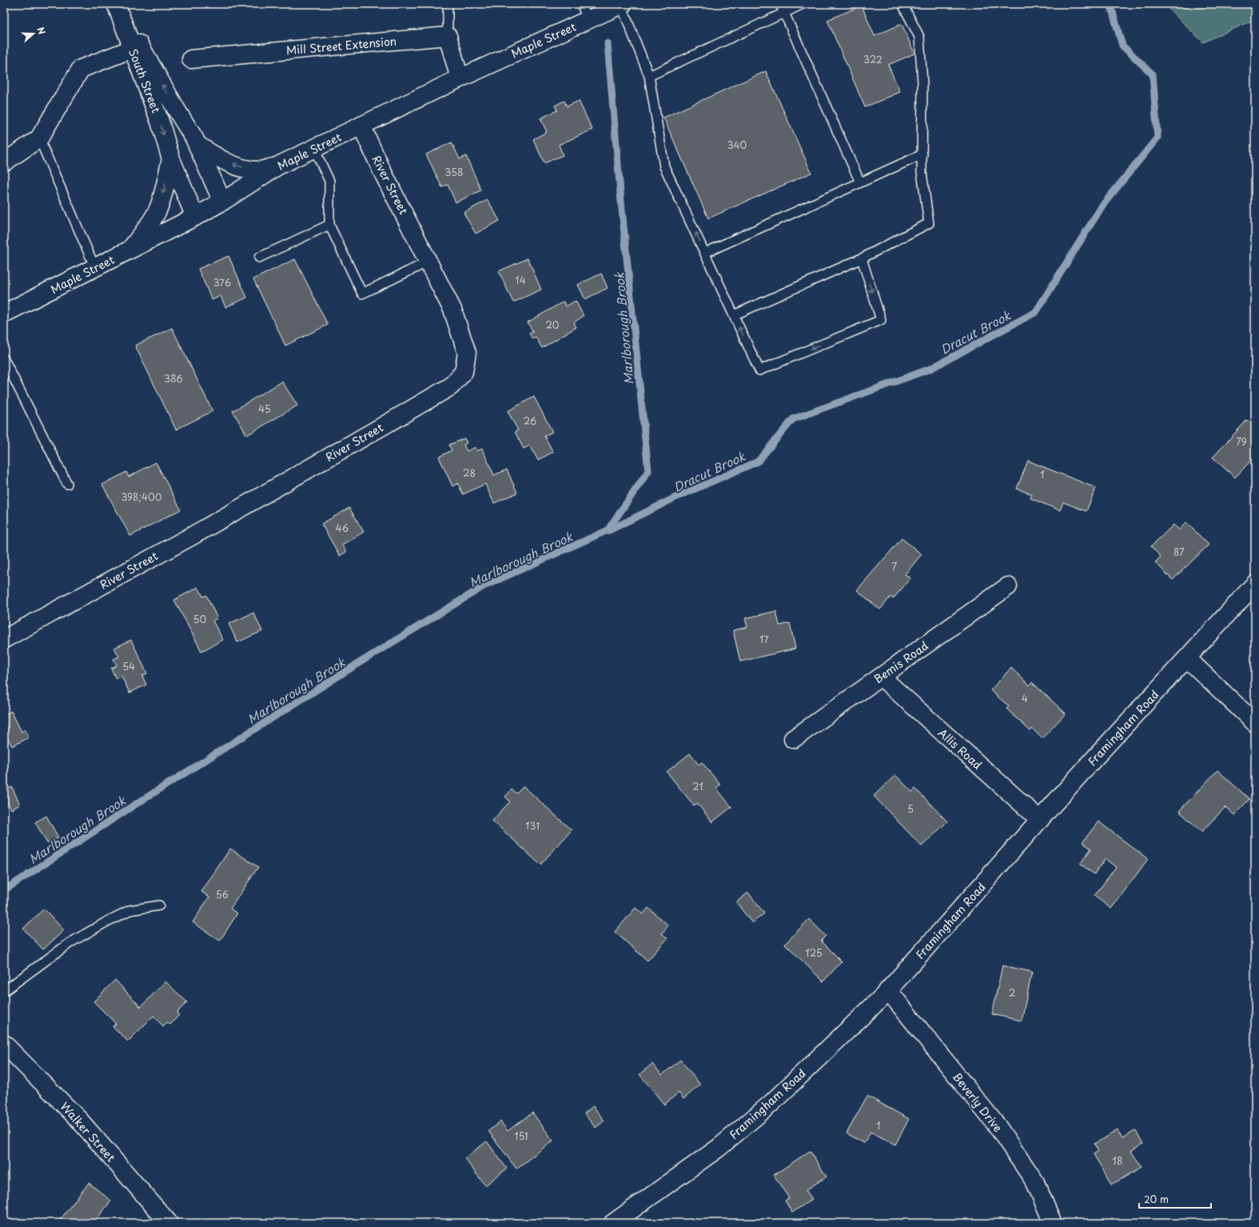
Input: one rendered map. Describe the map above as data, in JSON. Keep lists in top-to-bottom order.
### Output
{
  "streets": {
    "street": [
      "Maple Street",
      "Mill Street Extension",
      "South Street",
      "River Street",
      "Bemis Road",
      "Framingham Road",
      "Allis Road",
      "Beverly Drive",
      "Walker Street"
    ]
  },
  "crossings": [
    ["Maple Street", "South Street"],
    ["Maple Street", "River Street"],
    ["Bemis Road", "Allis Road"],
    ["Framingham Road", "Allis Road"],
    ["Framingham Road", "Beverly Drive"]
  ],
  "water": ["Marlborough Brook", "Dracut Brook"],
  "house_numbers": [
    "322",
    "340",
    "358",
    "14",
    "376",
    "20",
    "386",
    "45",
    "26",
    "79",
    "28",
    "1",
    "398;400",
    "46",
    "87",
    "7",
    "50",
    "17",
    "54",
    "4",
    "21",
    "5",
    "131",
    "56",
    "125",
    "2",
    "1",
    "151",
    "18"
  ],
  "scale_bar": "20 m",
  "north": "right"
}
